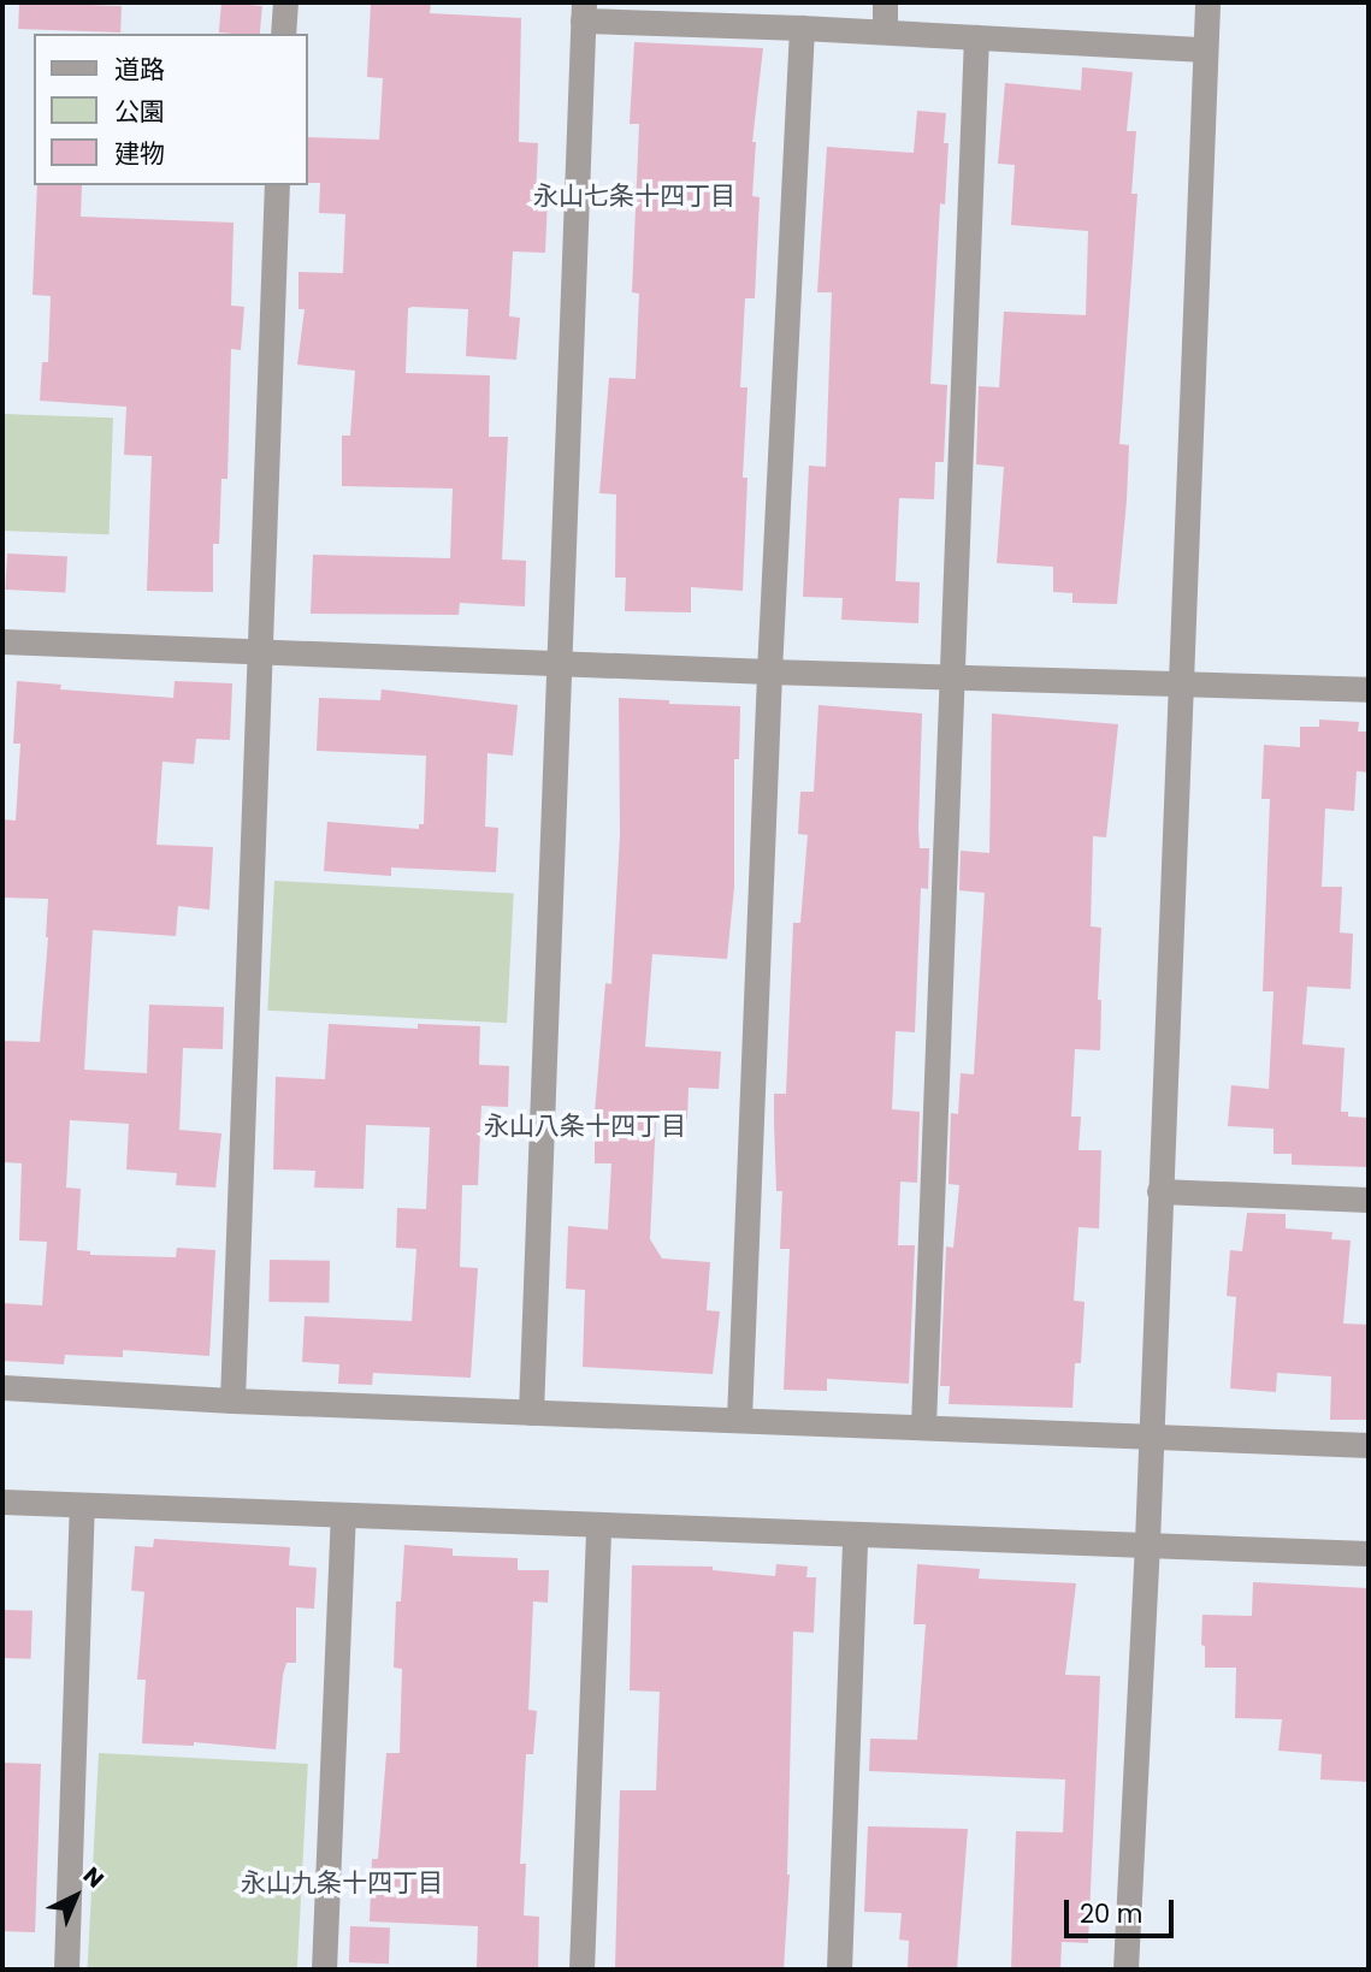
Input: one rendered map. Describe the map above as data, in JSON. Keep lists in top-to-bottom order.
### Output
{
  "districts": ["永山七条十四丁目", "永山八条十四丁目", "永山九条十四丁目"],
  "legend": ["道路", "公園", "建物"],
  "scale_bar": "20 m",
  "north": "top right"
}
